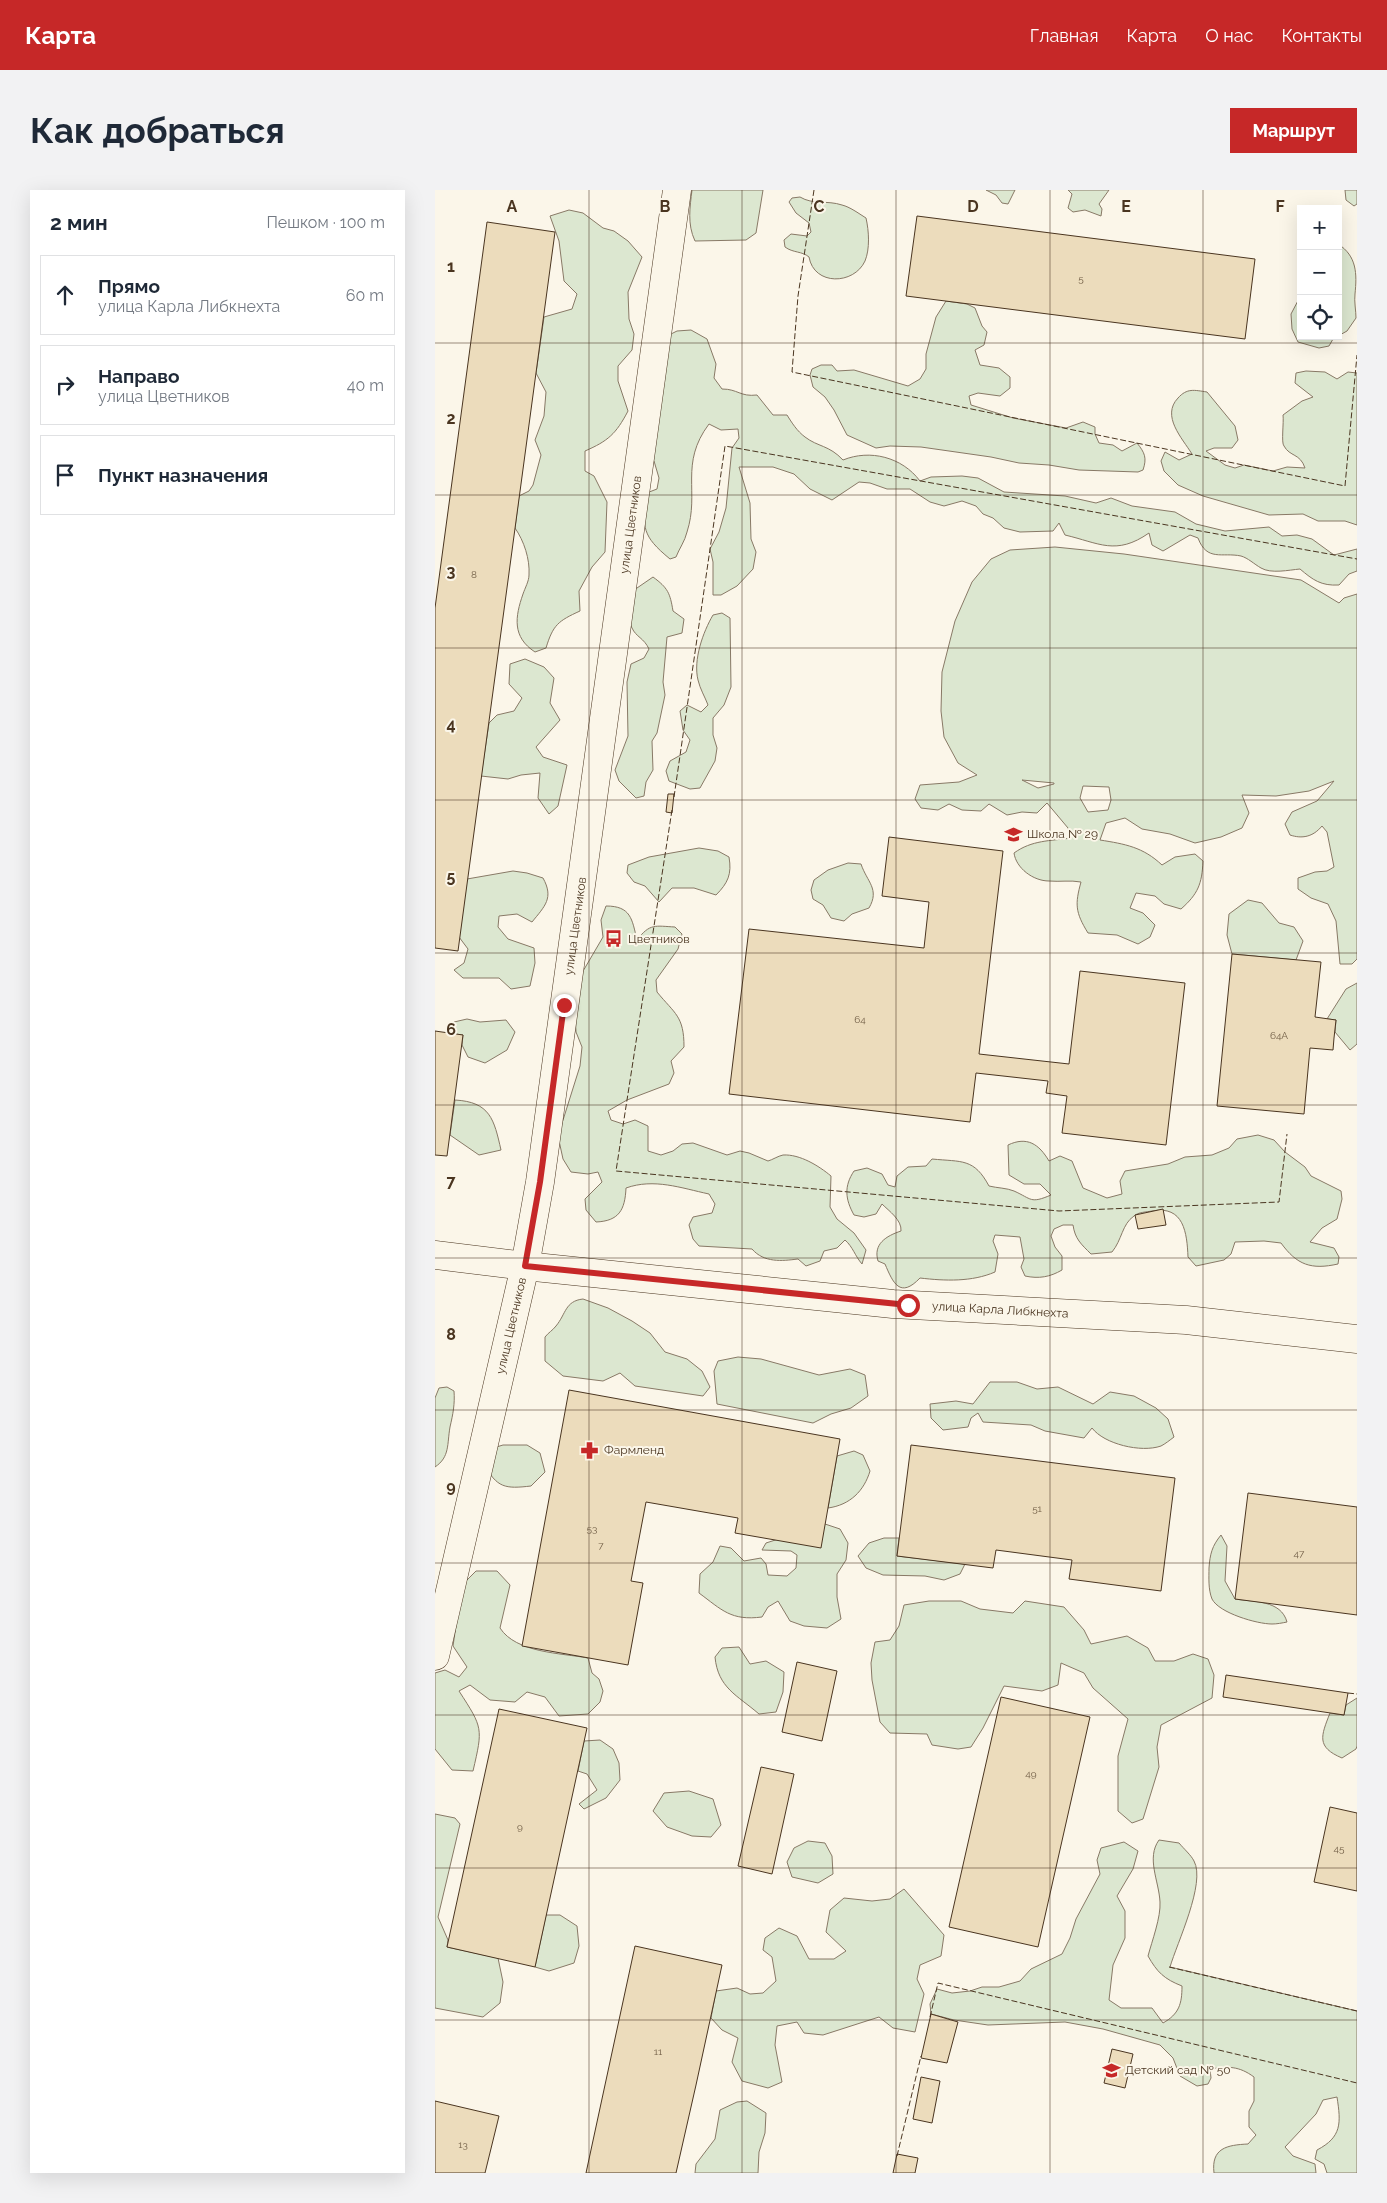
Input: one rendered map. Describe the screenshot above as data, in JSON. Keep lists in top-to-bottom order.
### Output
{
  "streets": {
    "street": ["улица Цветников", "улица Карла Либкнехта"]
  },
  "crossings": [
    ["улица Цветников", "улица Карла Либкнехта"]
  ],
  "places": {
    "school or university": ["Школа № 29", "Детский сад № 50"],
    "bus stop": ["Цветников"],
    "pharmacy": ["Фармленд"]
  },
  "house_numbers": [
    "5",
    "8",
    "64",
    "64А",
    "51",
    "53",
    "7",
    "47",
    "49",
    "9",
    "45",
    "11",
    "13"
  ],
  "page": {
    "header": "Карта",
    "nav": [
      "Главная",
      "Карта",
      "О нас",
      "Контакты"
    ],
    "buttons": "Маршрут",
    "title": "Как добраться",
    "heading": ["2 мин", "Пешком · 100 m"],
    "map_buttons": ["+", "−"],
    "list": [
      ["Прямо", "улица Карла Либкнехта", "60 m"],
      ["Направо", "улица Цветников", "40 m"],
      "Пункт назначения"
    ]
  },
  "grid": {
    "columns": [
      "A",
      "B",
      "C",
      "D",
      "E",
      "F"
    ],
    "rows": [
      "1",
      "2",
      "3",
      "4",
      "5",
      "6",
      "7",
      "8",
      "9"
    ]
  }
}
